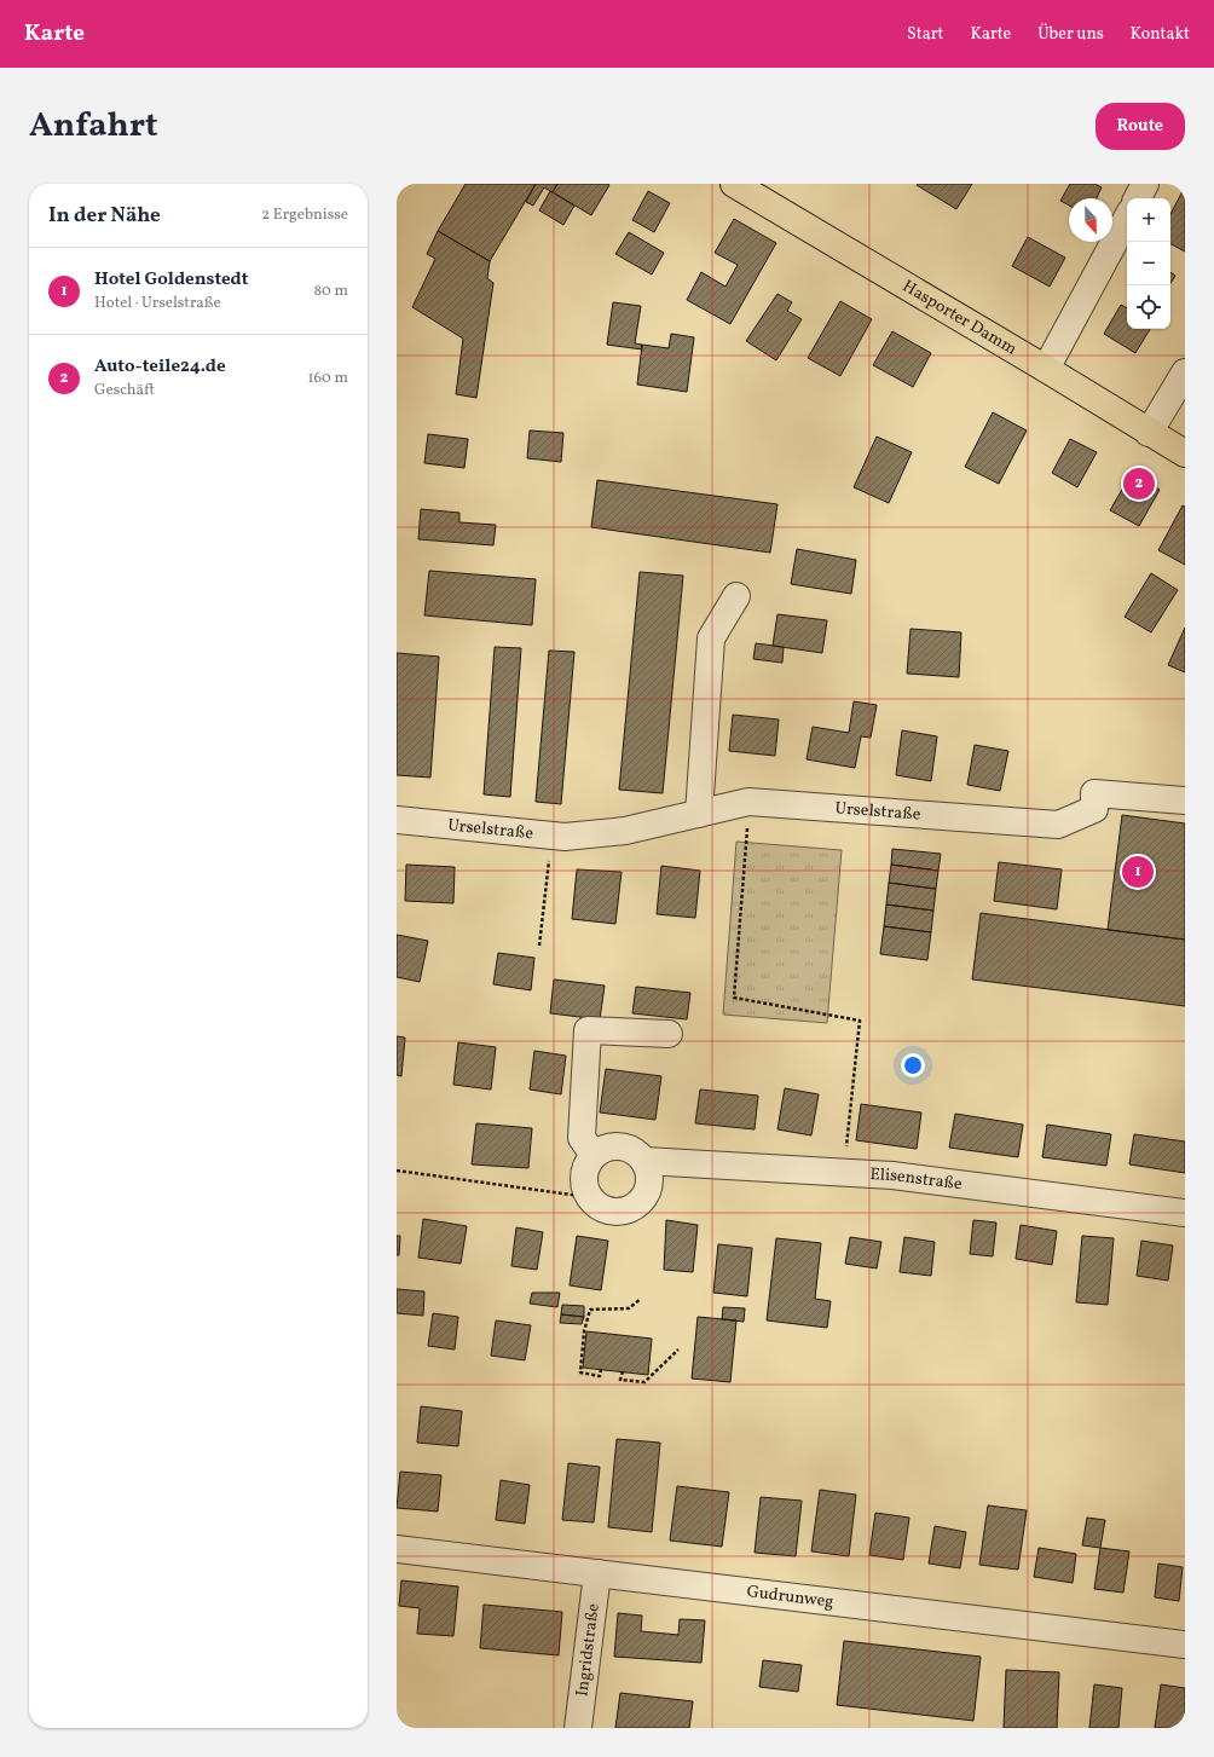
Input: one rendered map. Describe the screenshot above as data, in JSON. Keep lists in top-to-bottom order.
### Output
{
  "streets": {
    "main road": ["Hasporter Damm"],
    "street": [
      "Urselstraße",
      "Elisenstraße",
      "Gudrunweg",
      "Ingridstraße"
    ]
  },
  "crossings": [
    ["Gudrunweg", "Ingridstraße"]
  ],
  "north": "bottom",
  "page": {
    "header": "Karte",
    "nav": [
      "Start",
      "Karte",
      "Über uns",
      "Kontakt"
    ],
    "title": "Anfahrt",
    "buttons": "Route",
    "heading": ["In der Nähe", "2 Ergebnisse"],
    "map_buttons": ["+", "−"],
    "list": [
      {
        "mark": "1",
        "name": "Hotel Goldenstedt",
        "note": "Hotel · Urselstraße",
        "value": "80 m"
      },
      {
        "mark": "2",
        "name": "Auto-teile24.de",
        "note": "Geschäft",
        "value": "160 m"
      }
    ],
    "pins": ["2", "1"]
  }
}
